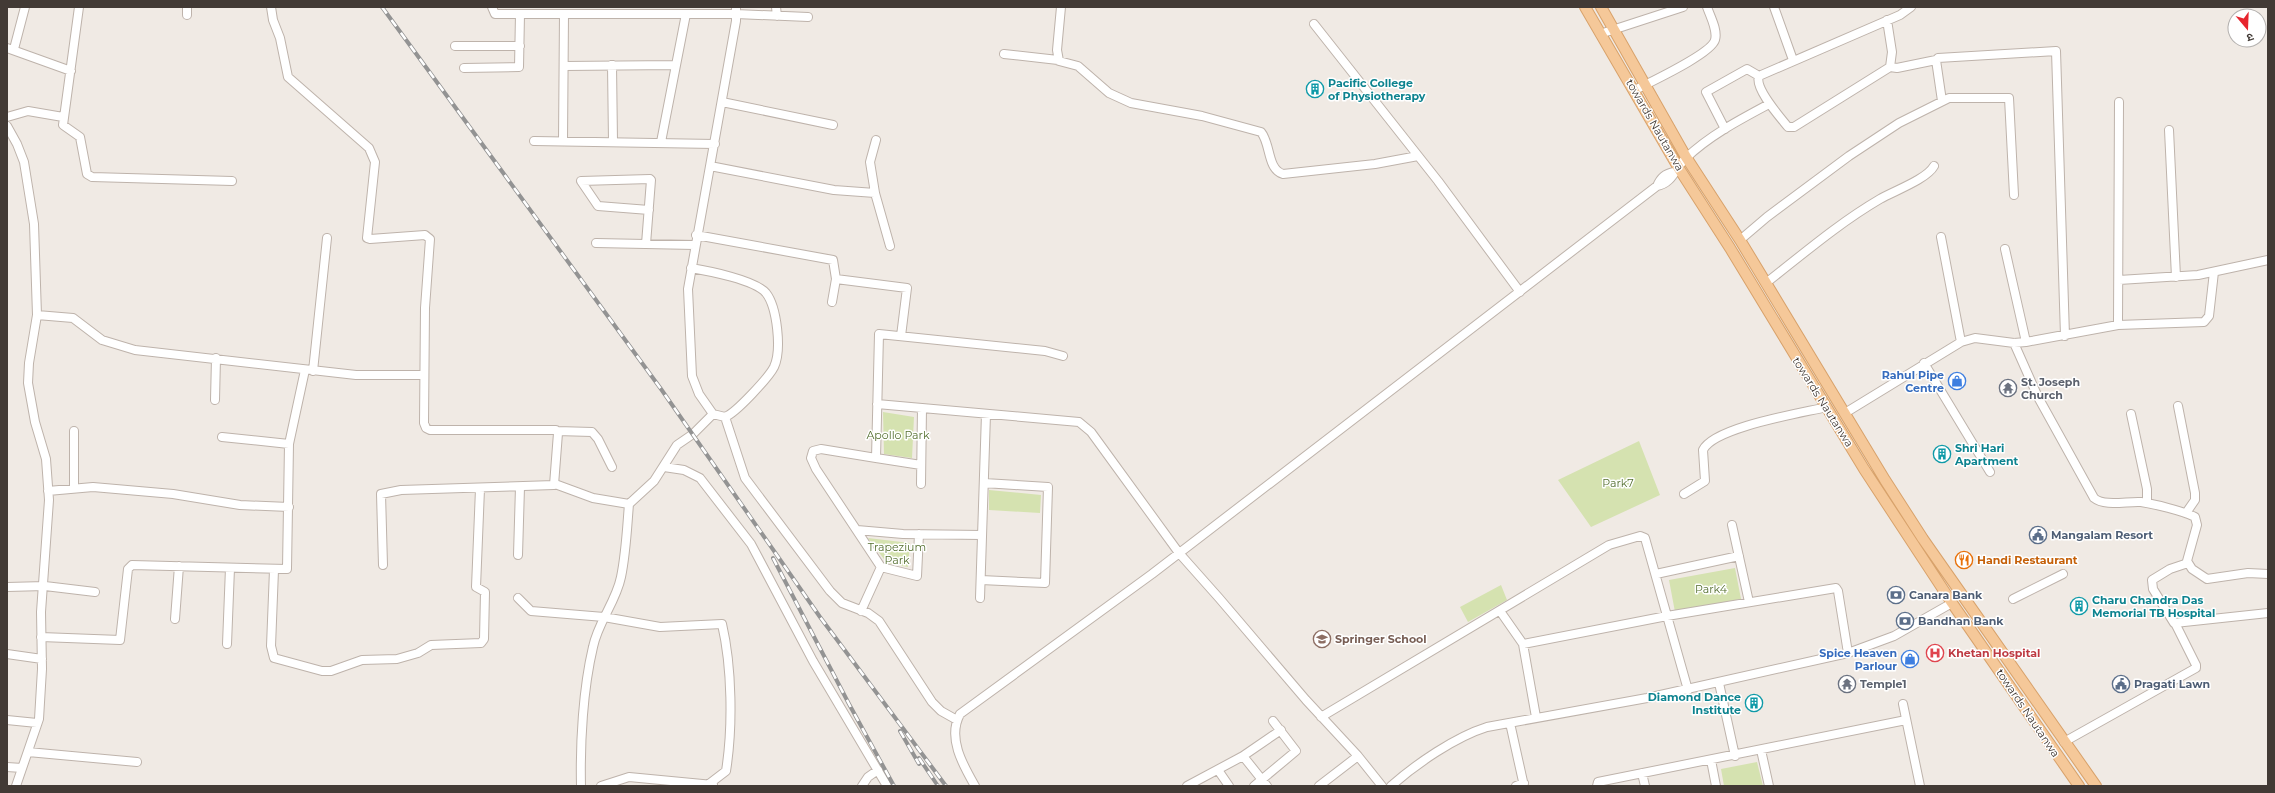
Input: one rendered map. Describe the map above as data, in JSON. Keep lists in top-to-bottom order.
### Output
{
  "streets": {
    "main road": ["towards Nautanwa"]
  },
  "parks": [
    "Apollo Park",
    "Park7",
    "Trapezium Park",
    "Park4"
  ],
  "places": {
    "building": [
      "Pacific College of Physiotherapy",
      "Shri Hari Apartment",
      "Charu Chandra Das Memorial TB Hospital",
      "Diamond Dance Institute"
    ],
    "shop": ["Rahul Pipe Centre", "Spice Heaven Parlour"],
    "temple": ["St. Joseph Church", "Temple1"],
    "public building": ["Mangalam Resort", "Pragati Lawn"],
    "restaurant": ["Handi Restaurant"],
    "bank": ["Canara Bank", "Bandhan Bank"],
    "school or university": ["Springer School"],
    "hospital": ["Khetan Hospital"]
  },
  "north": "bottom"
}
